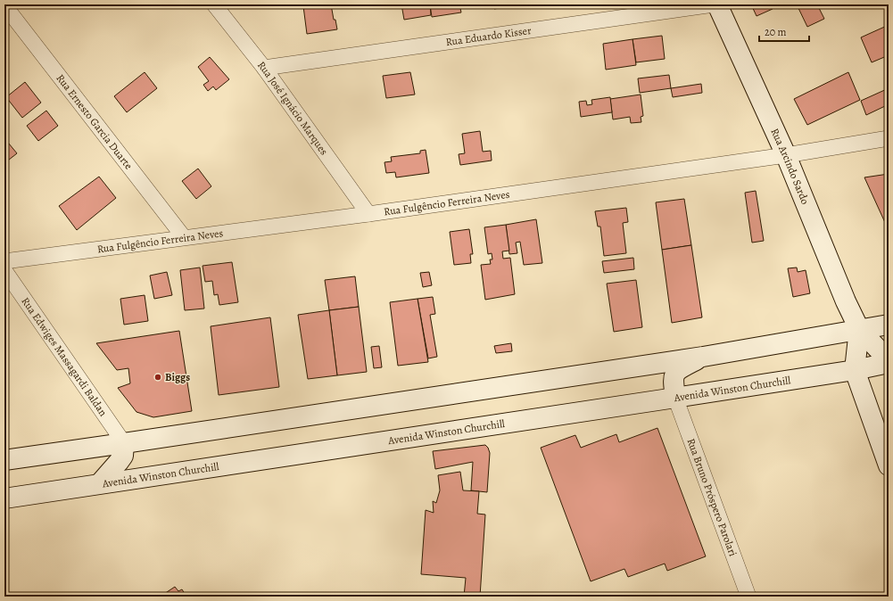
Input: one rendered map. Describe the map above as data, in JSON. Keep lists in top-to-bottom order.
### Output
{
  "streets": {
    "main road": ["Rua Arcindo Sardo", "Avenida Winston Churchill"],
    "street": [
      "Rua Eduardo Kisser",
      "Rua José Ignácio Marques",
      "Rua Ernesto Garcia Duarte",
      "Rua Fulgêncio Ferreira Neves",
      "Rua Edwiges Massagardi Baldan",
      "Rua Bruno Próspero Parolari"
    ]
  },
  "crossings": [
    ["Rua Eduardo Kisser", "Rua José Ignácio Marques"],
    ["Rua José Ignácio Marques", "Rua Fulgêncio Ferreira Neves"],
    ["Rua Ernesto Garcia Duarte", "Rua Fulgêncio Ferreira Neves"],
    ["Rua Arcindo Sardo", "Rua Fulgêncio Ferreira Neves"],
    ["Avenida Winston Churchill", "Rua Bruno Próspero Parolari"]
  ],
  "places": ["Biggs"],
  "scale_bar": "20 m"
}
